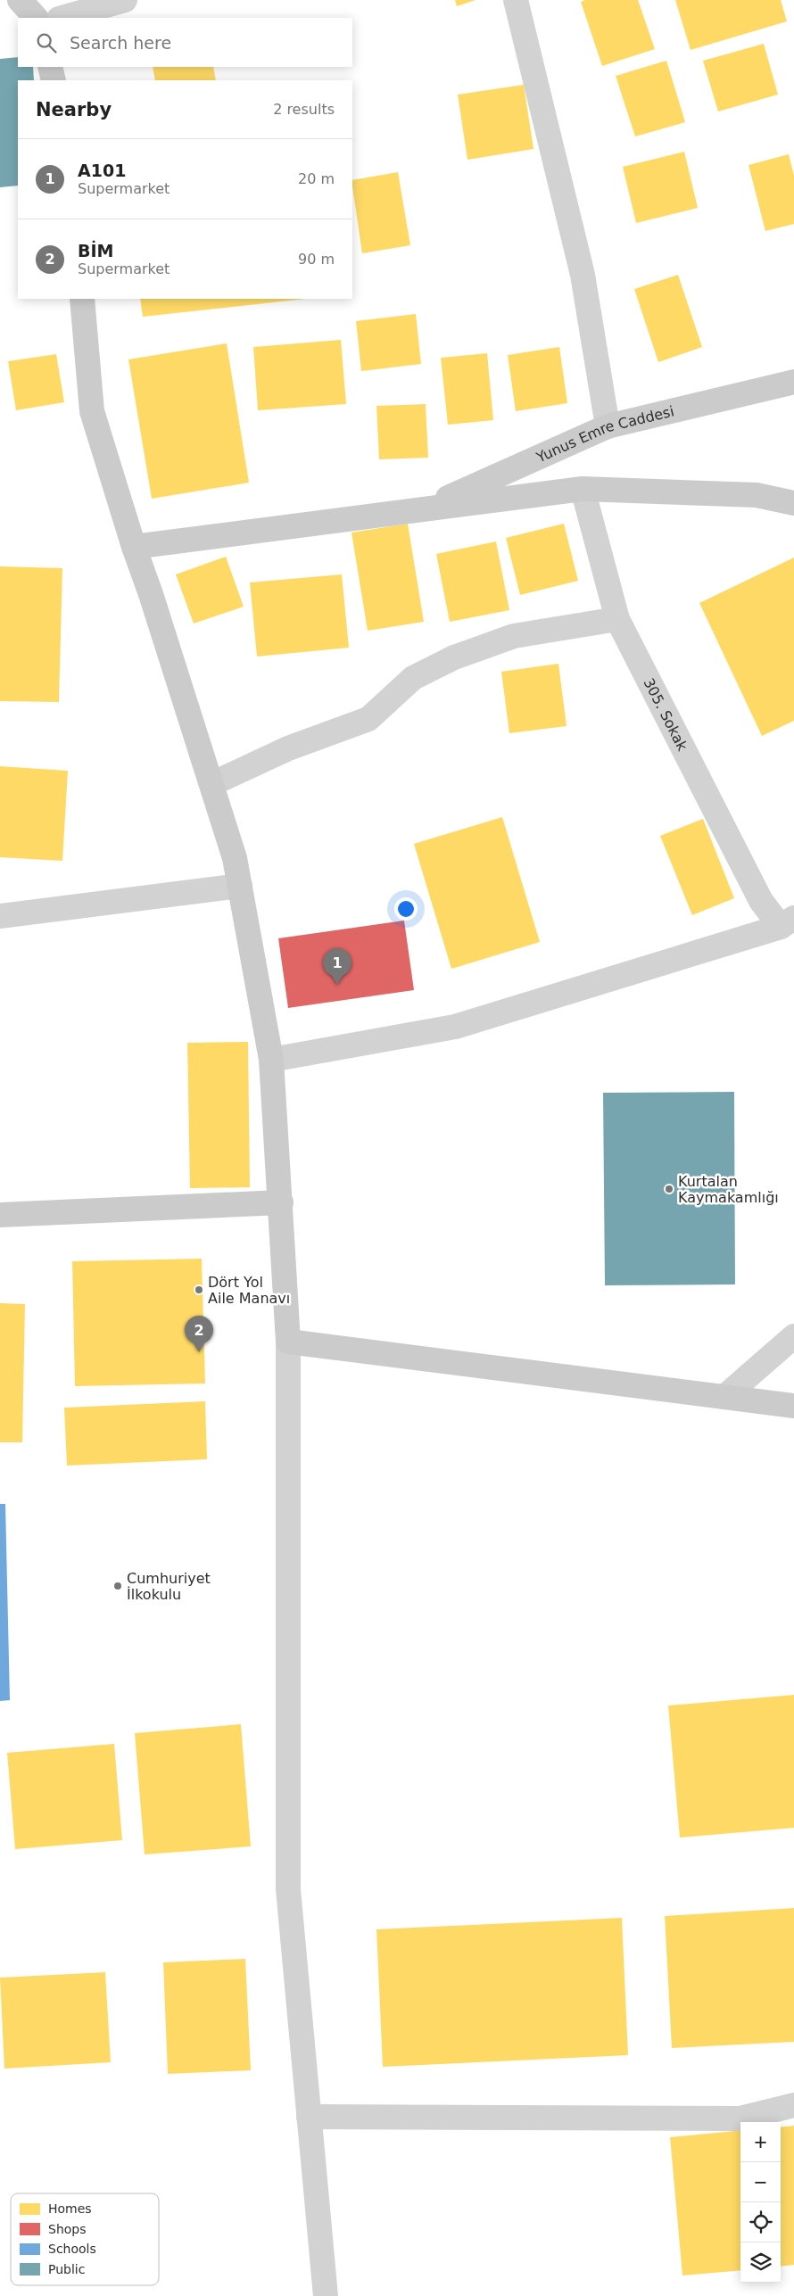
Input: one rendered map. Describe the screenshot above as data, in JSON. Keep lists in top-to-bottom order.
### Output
{
  "streets": {
    "street": ["Yunus Emre Caddesi", "305. Sokak"]
  },
  "places": ["Kurtalan Kaymakamlığı", "Dört Yol Aile Manavı", "Cumhuriyet İlkokulu"],
  "legend": [
    "Homes",
    "Shops",
    "Schools",
    "Public"
  ],
  "page": {
    "search": "Search here",
    "heading": ["Nearby", "2 results"],
    "list": [
      {
        "mark": "1",
        "name": "A101",
        "note": "Supermarket",
        "value": "20 m"
      },
      {
        "mark": "2",
        "name": "BİM",
        "note": "Supermarket",
        "value": "90 m"
      }
    ],
    "pins": ["1", "2"],
    "map_buttons": ["+", "−"]
  }
}
